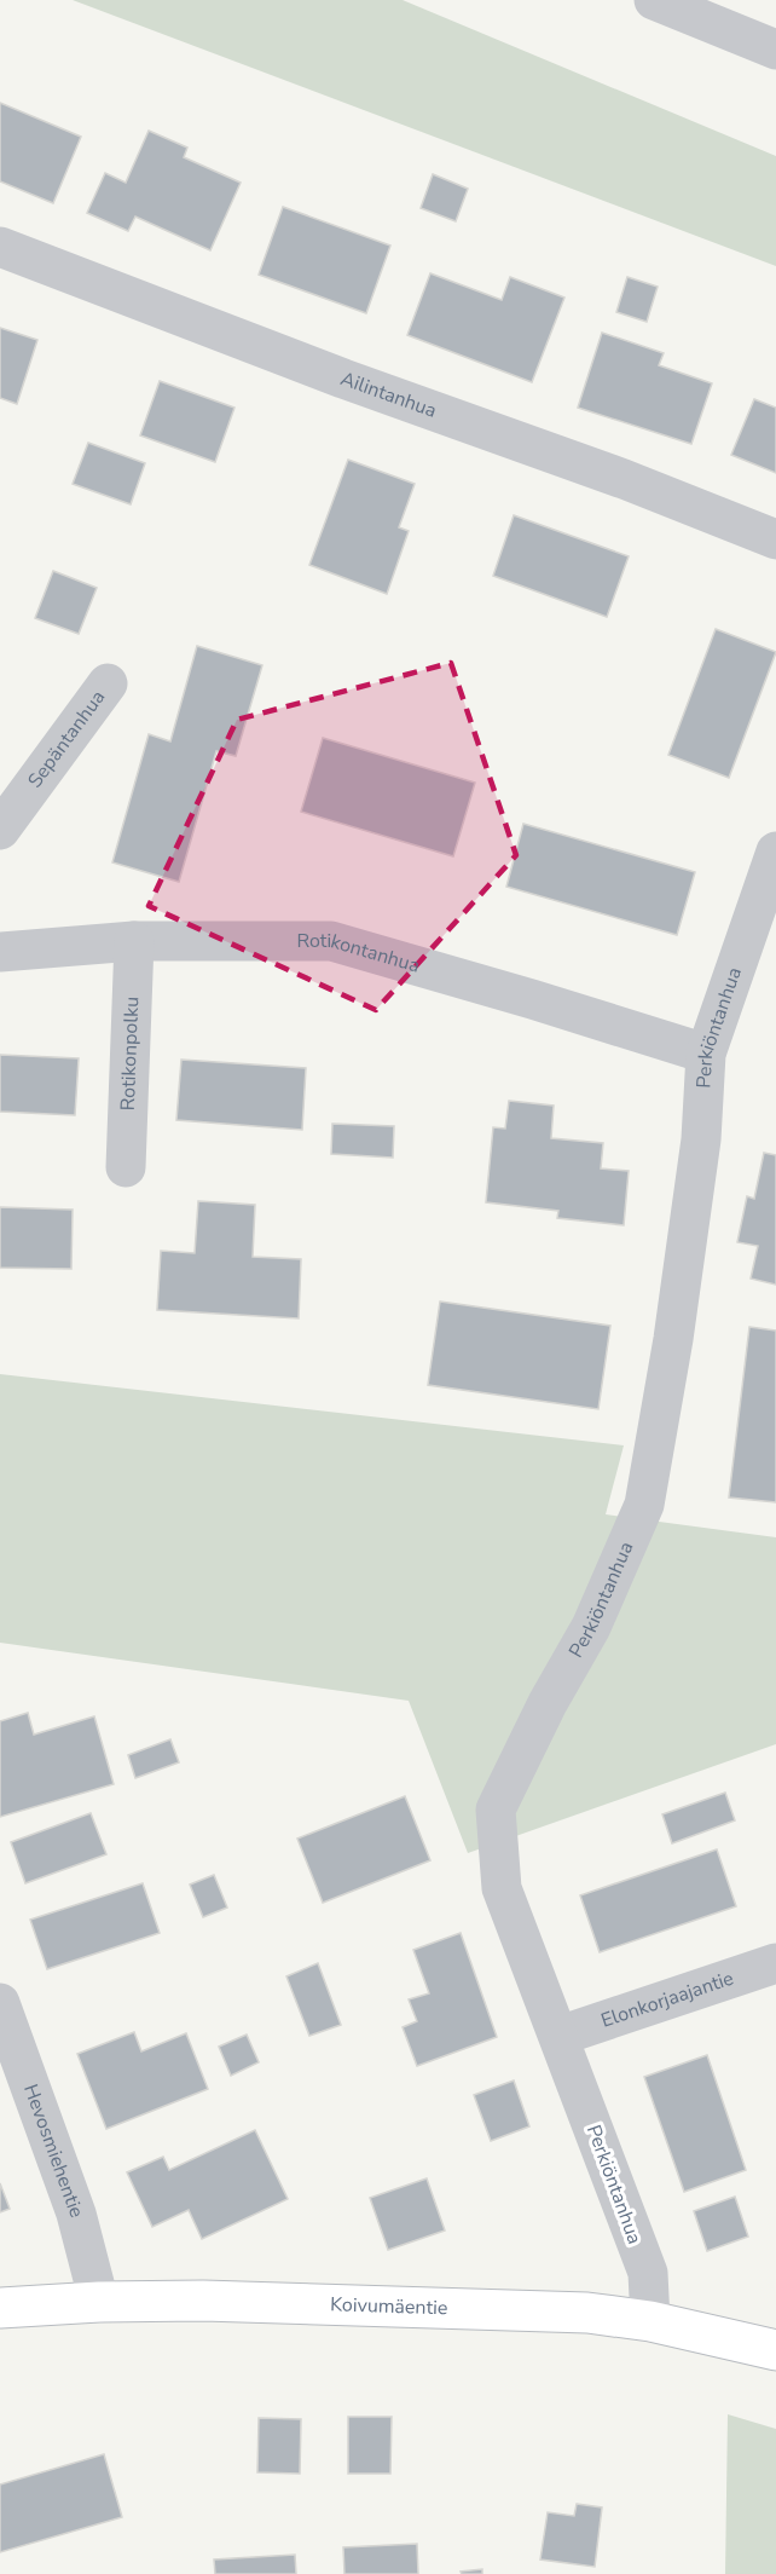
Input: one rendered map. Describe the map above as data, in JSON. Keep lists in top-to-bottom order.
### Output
{
  "streets": {
    "street": [
      "Ailintanhua",
      "Sepäntanhua",
      "Rotikontanhua",
      "Perkiöntanhua",
      "Rotikonpolku",
      "Elonkorjaajantie",
      "Hevosmiehentie",
      "Koivumäentie"
    ]
  },
  "crossings": [
    ["Rotikontanhua", "Perkiöntanhua"],
    ["Rotikontanhua", "Rotikonpolku"],
    ["Perkiöntanhua", "Elonkorjaajantie"],
    ["Perkiöntanhua", "Koivumäentie"],
    ["Hevosmiehentie", "Koivumäentie"]
  ]
}
